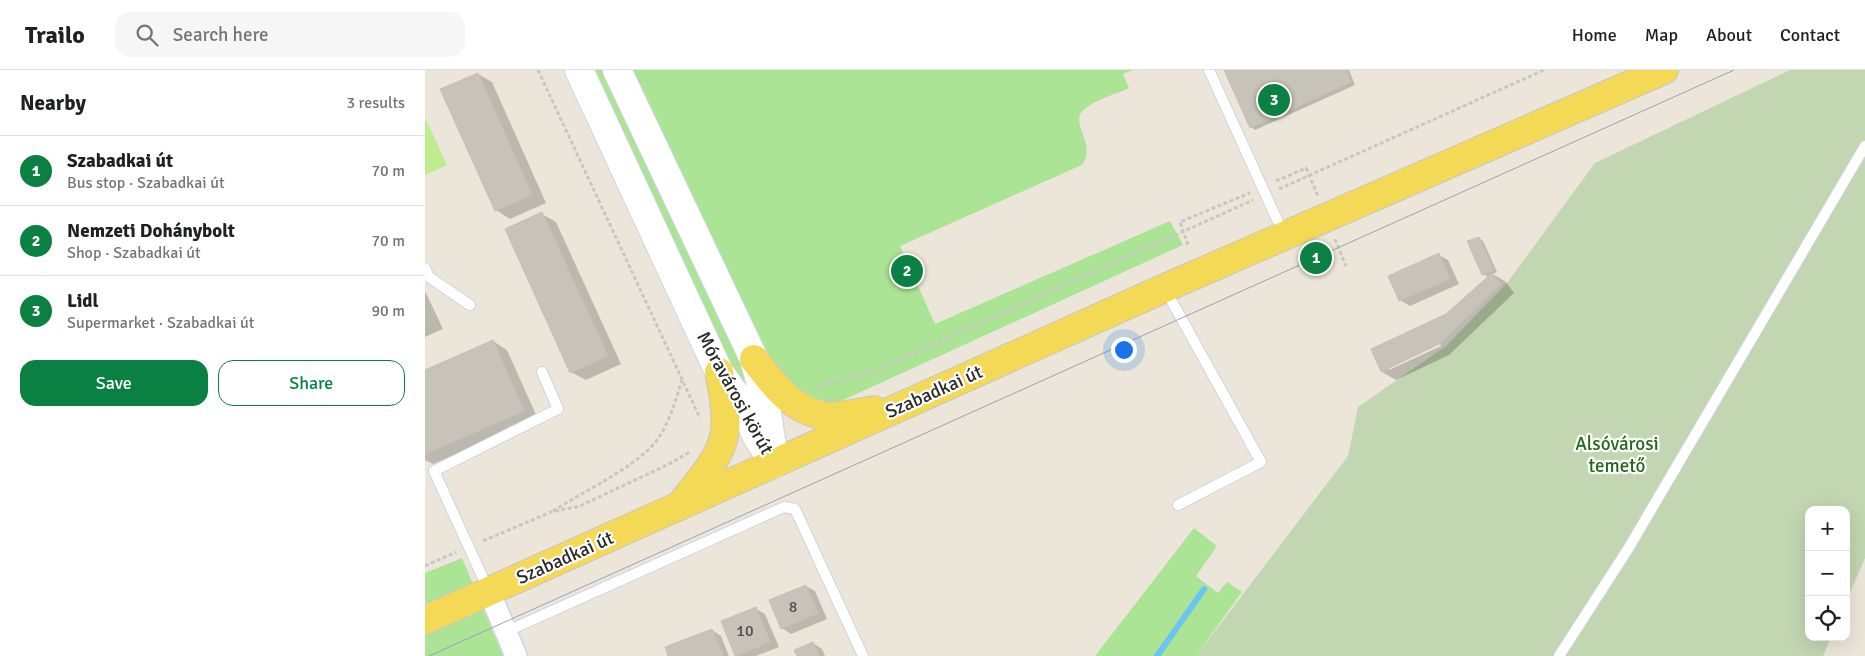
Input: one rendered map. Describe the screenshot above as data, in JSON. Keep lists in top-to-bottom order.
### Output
{
  "streets": {
    "main road": ["Szabadkai út", "Móravárosi körút"]
  },
  "crossings": [
    ["Szabadkai út", "Móravárosi körút"]
  ],
  "parks": ["Alsóvárosi temető"],
  "house_numbers": ["8", "10"],
  "page": {
    "header": "Trailo",
    "search": "Search here",
    "nav": [
      "Home",
      "Map",
      "About",
      "Contact"
    ],
    "heading": ["Nearby", "3 results"],
    "pins": ["3", "1", "2"],
    "list": [
      {
        "mark": "1",
        "name": "Szabadkai út",
        "note": "Bus stop · Szabadkai út",
        "value": "70 m"
      },
      {
        "mark": "2",
        "name": "Nemzeti Dohánybolt",
        "note": "Shop · Szabadkai út",
        "value": "70 m"
      },
      {
        "mark": "3",
        "name": "Lidl",
        "note": "Supermarket · Szabadkai út",
        "value": "90 m"
      }
    ],
    "buttons": ["Save", "Share"],
    "map_buttons": ["+", "−"]
  }
}
